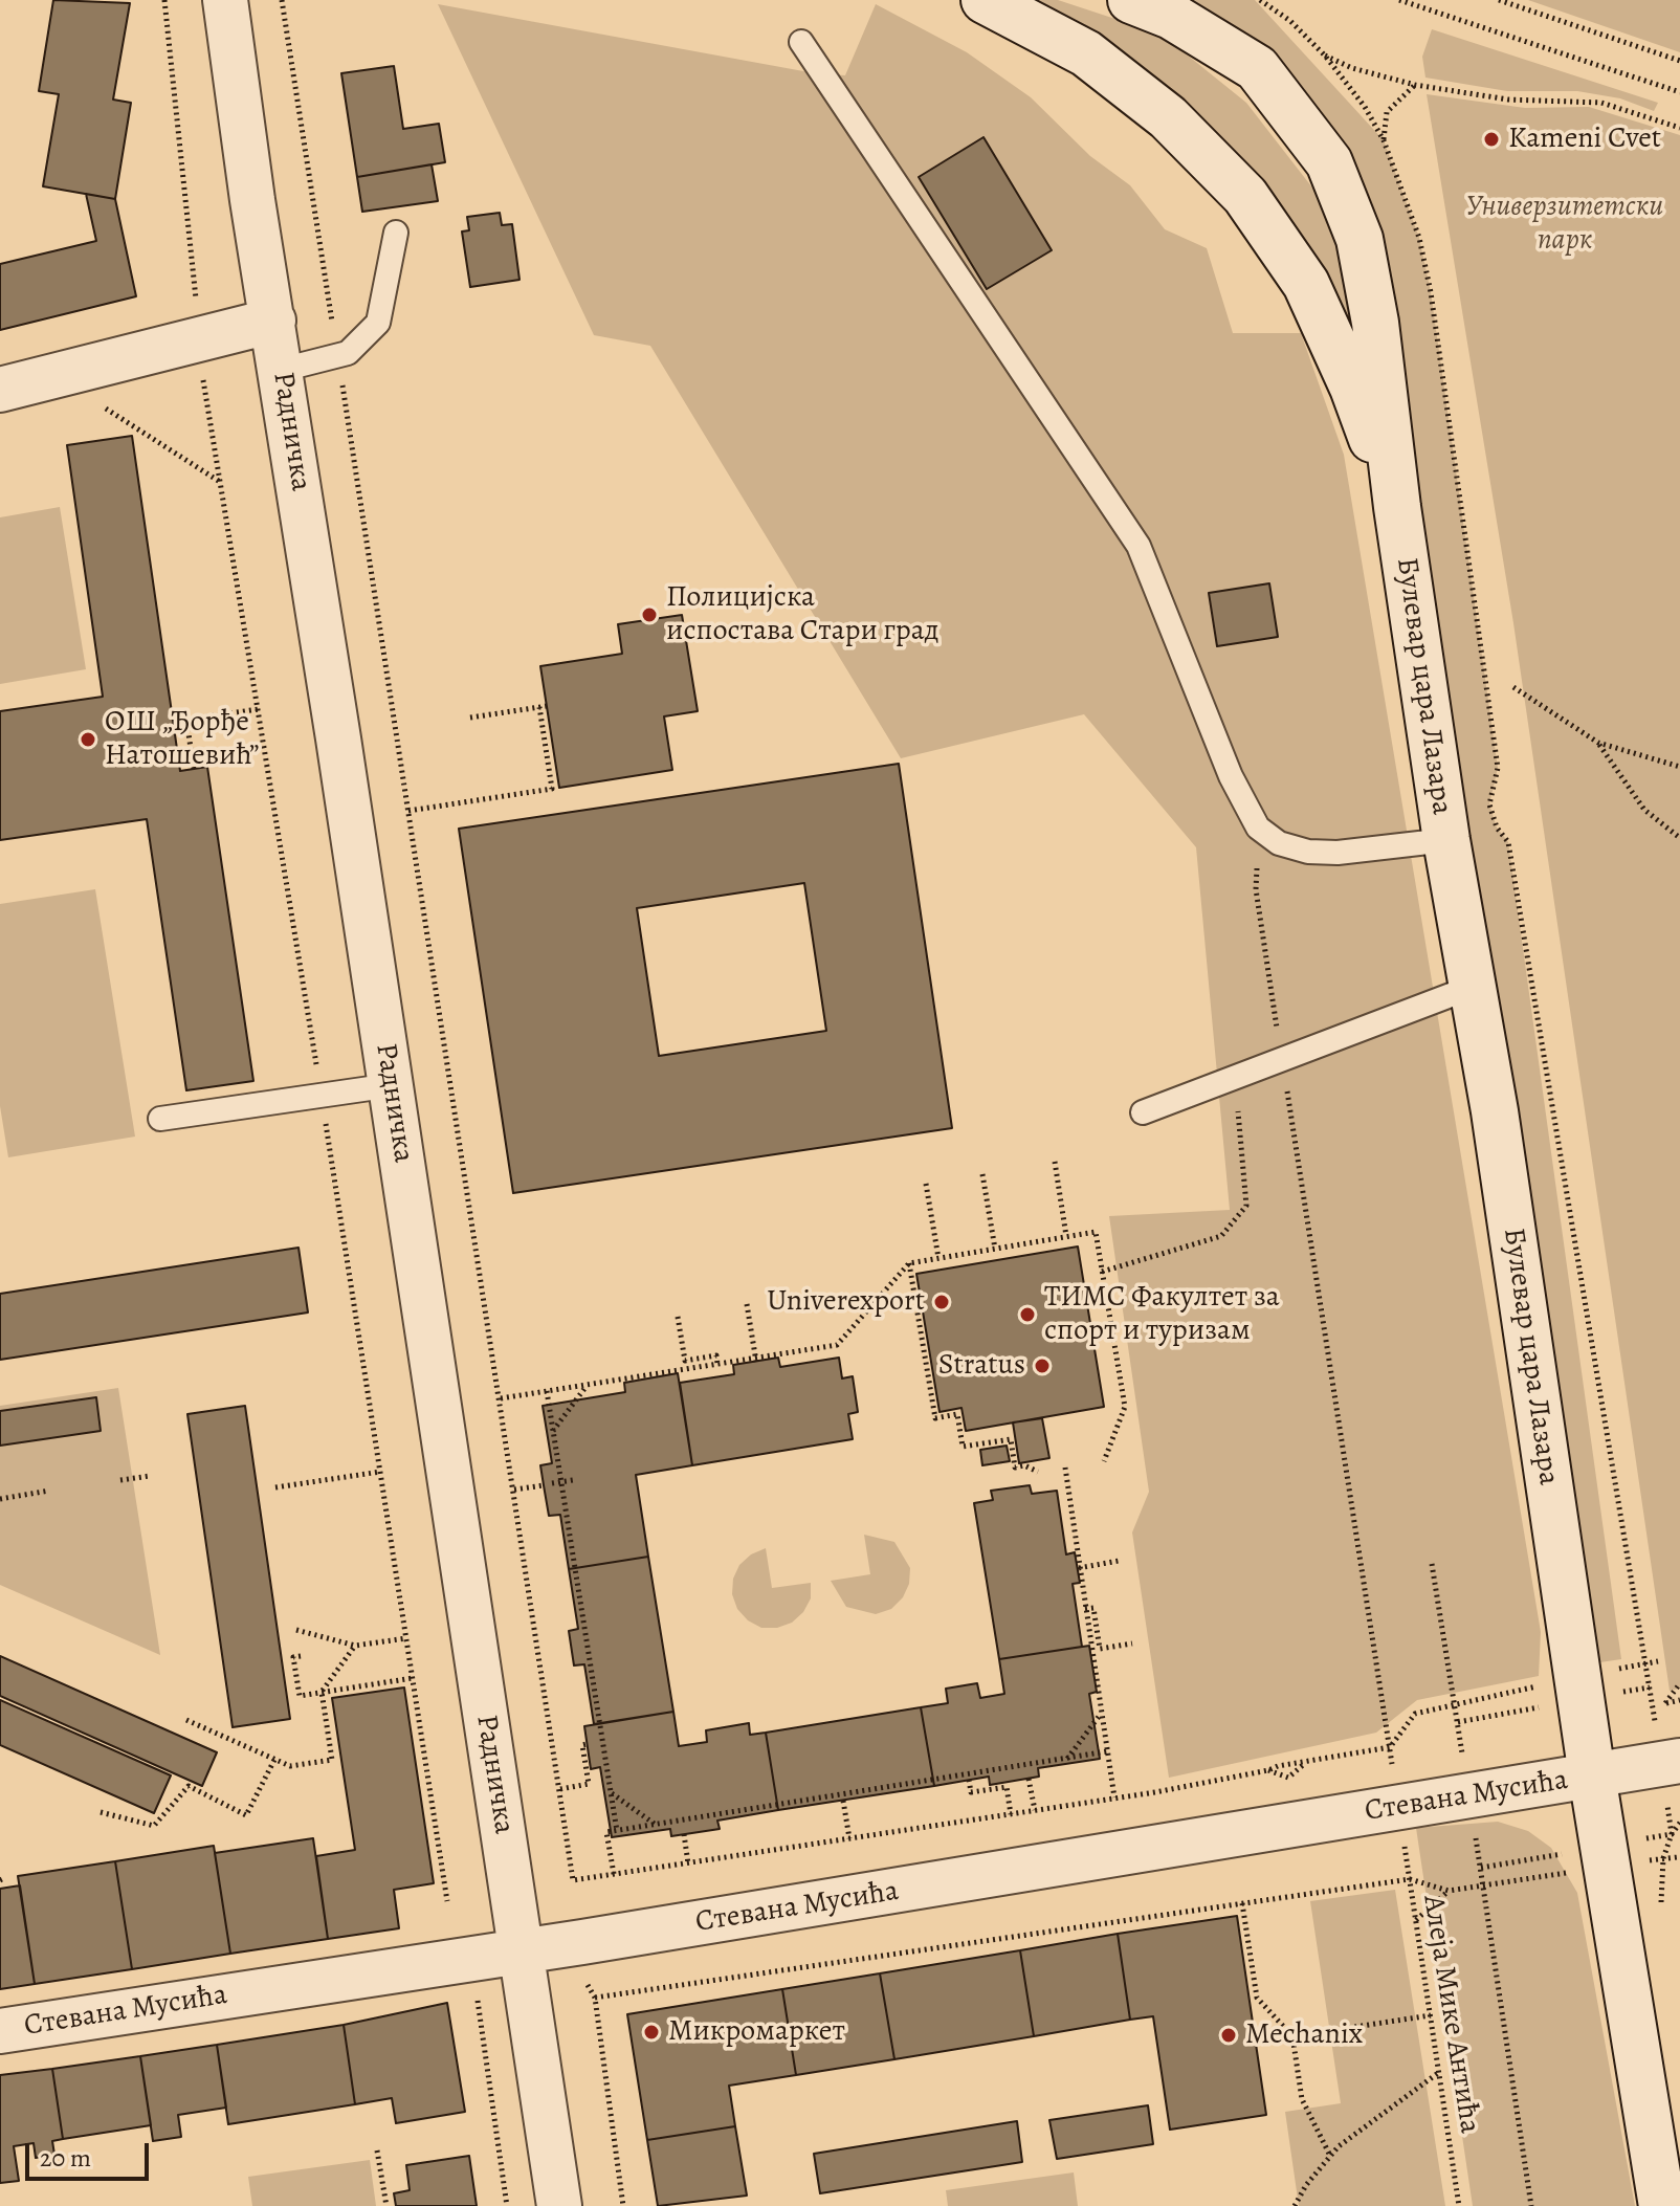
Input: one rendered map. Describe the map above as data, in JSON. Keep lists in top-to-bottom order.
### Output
{
  "streets": {
    "main road": ["Булевар цара Лазара"],
    "street": ["Радничка", "Стевана Мусића"],
    "path": ["Алеја Мике Антића"]
  },
  "crossings": [
    ["Радничка", "Стевана Мусића"],
    ["Булевар цара Лазара", "Стевана Мусића"]
  ],
  "parks": ["Универзитетски парк"],
  "places": [
    "Kameni Cvet",
    "Полицијска испостава Стари град",
    "ОШ „Ђорђе Натошевић”",
    "Univerexport",
    "ТИМС Факултет за спорт и туризам",
    "Stratus",
    "Микромаркет",
    "Mechanix"
  ],
  "scale_bar": "20 m"
}
